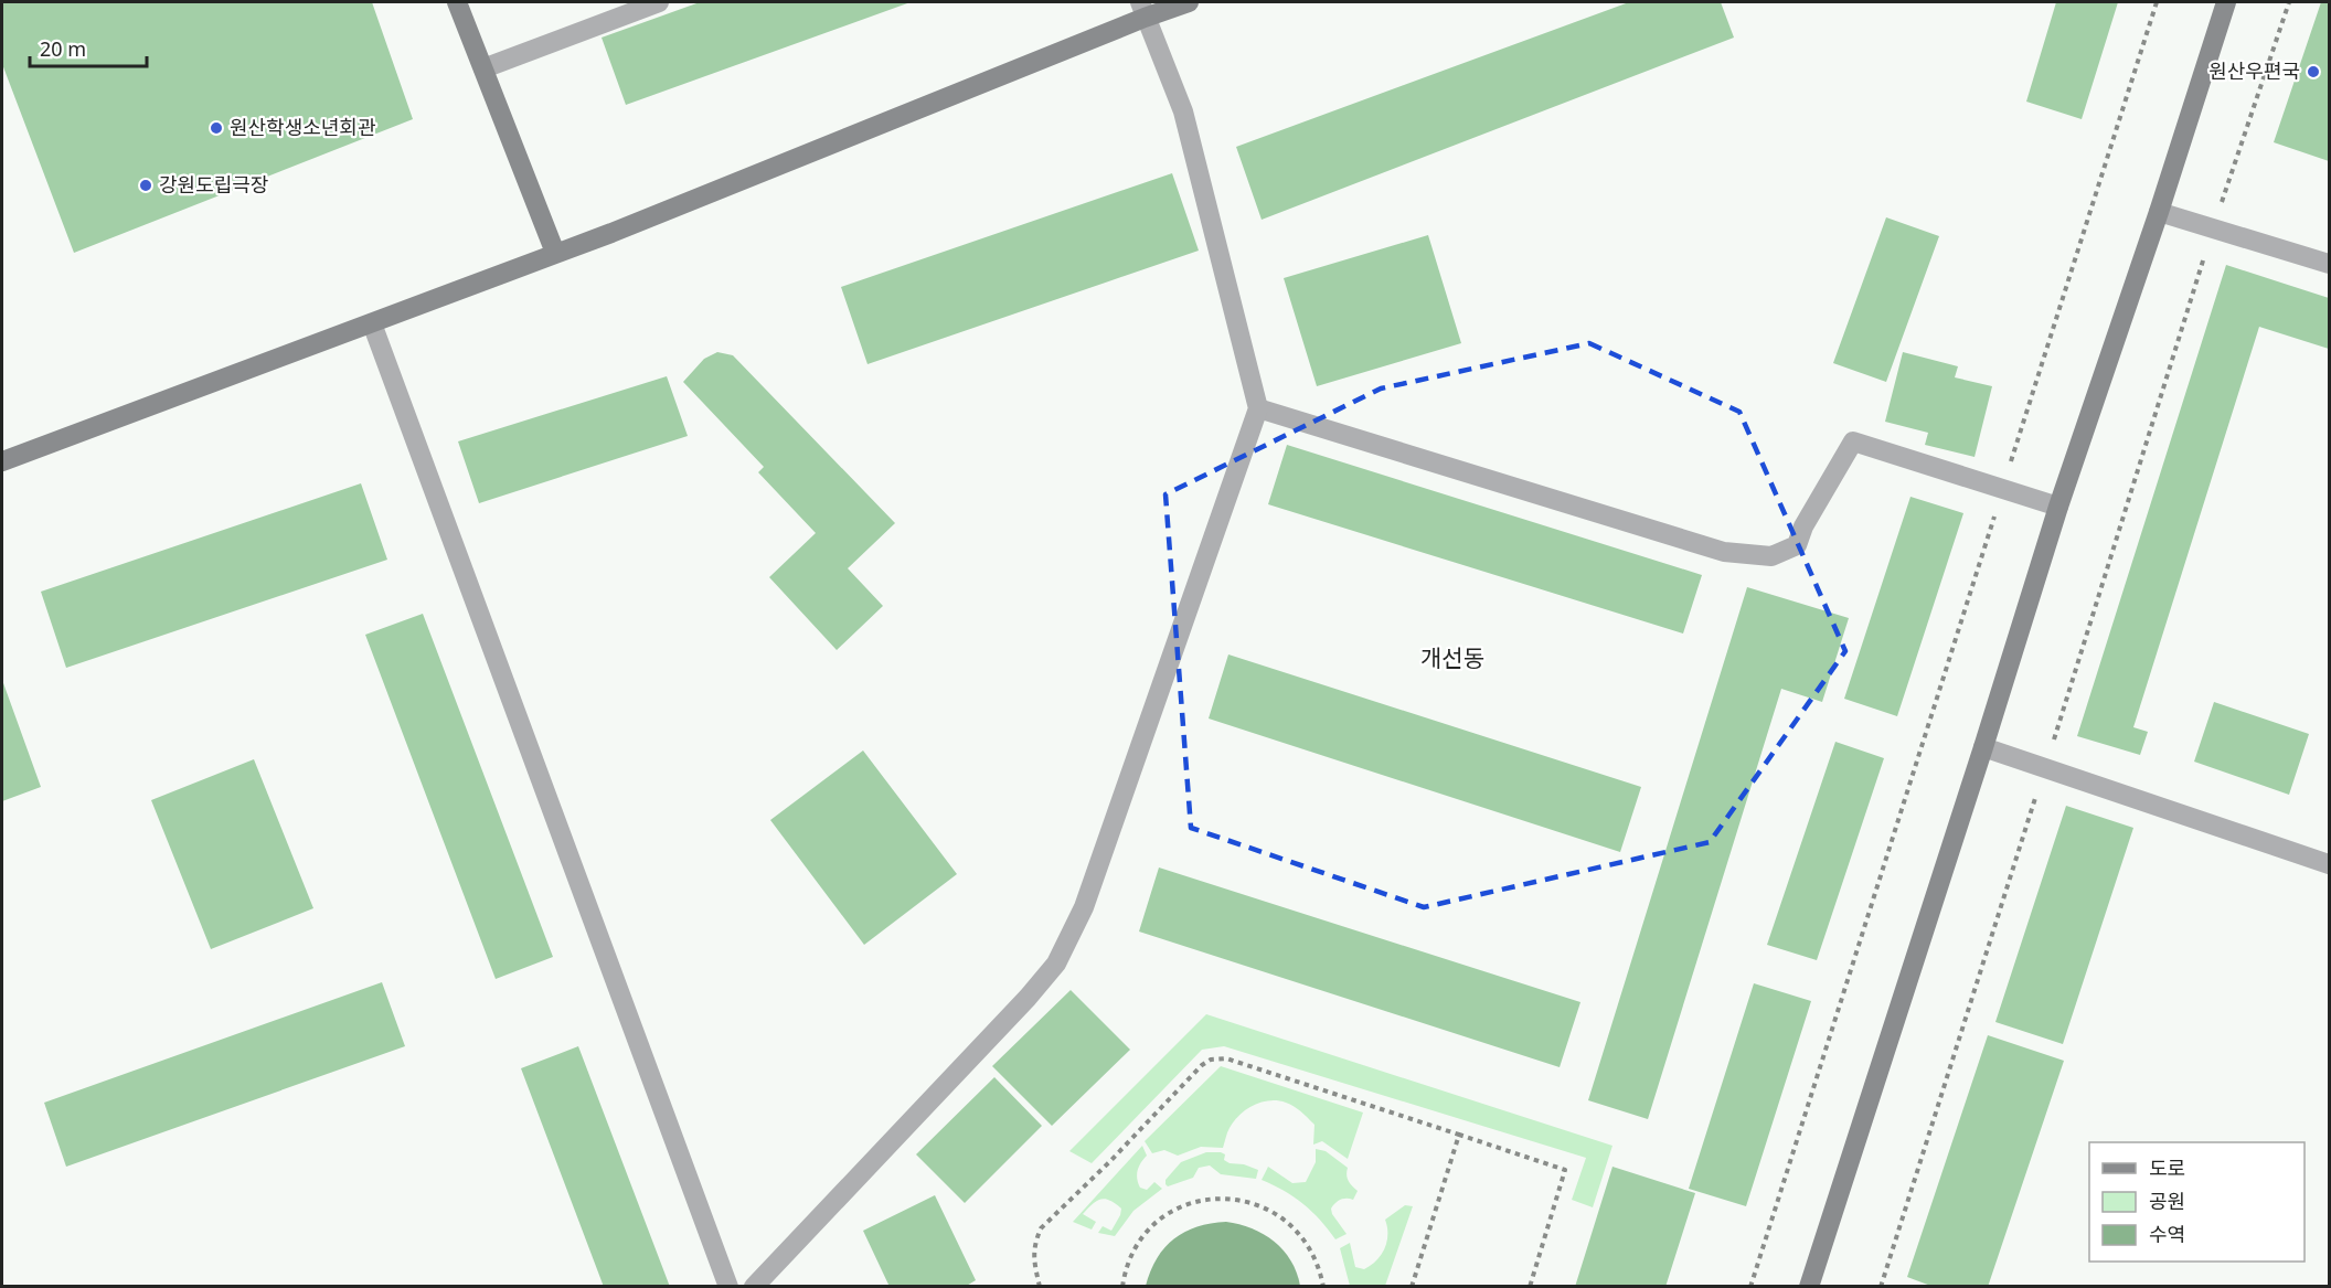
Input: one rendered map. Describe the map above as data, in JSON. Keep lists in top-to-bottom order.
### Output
{
  "districts": ["개선동"],
  "places": ["원산우편국", "원산학생소년회관", "강원도립극장"],
  "legend": ["도로", "공원", "수역"],
  "scale_bar": "20 m"
}
